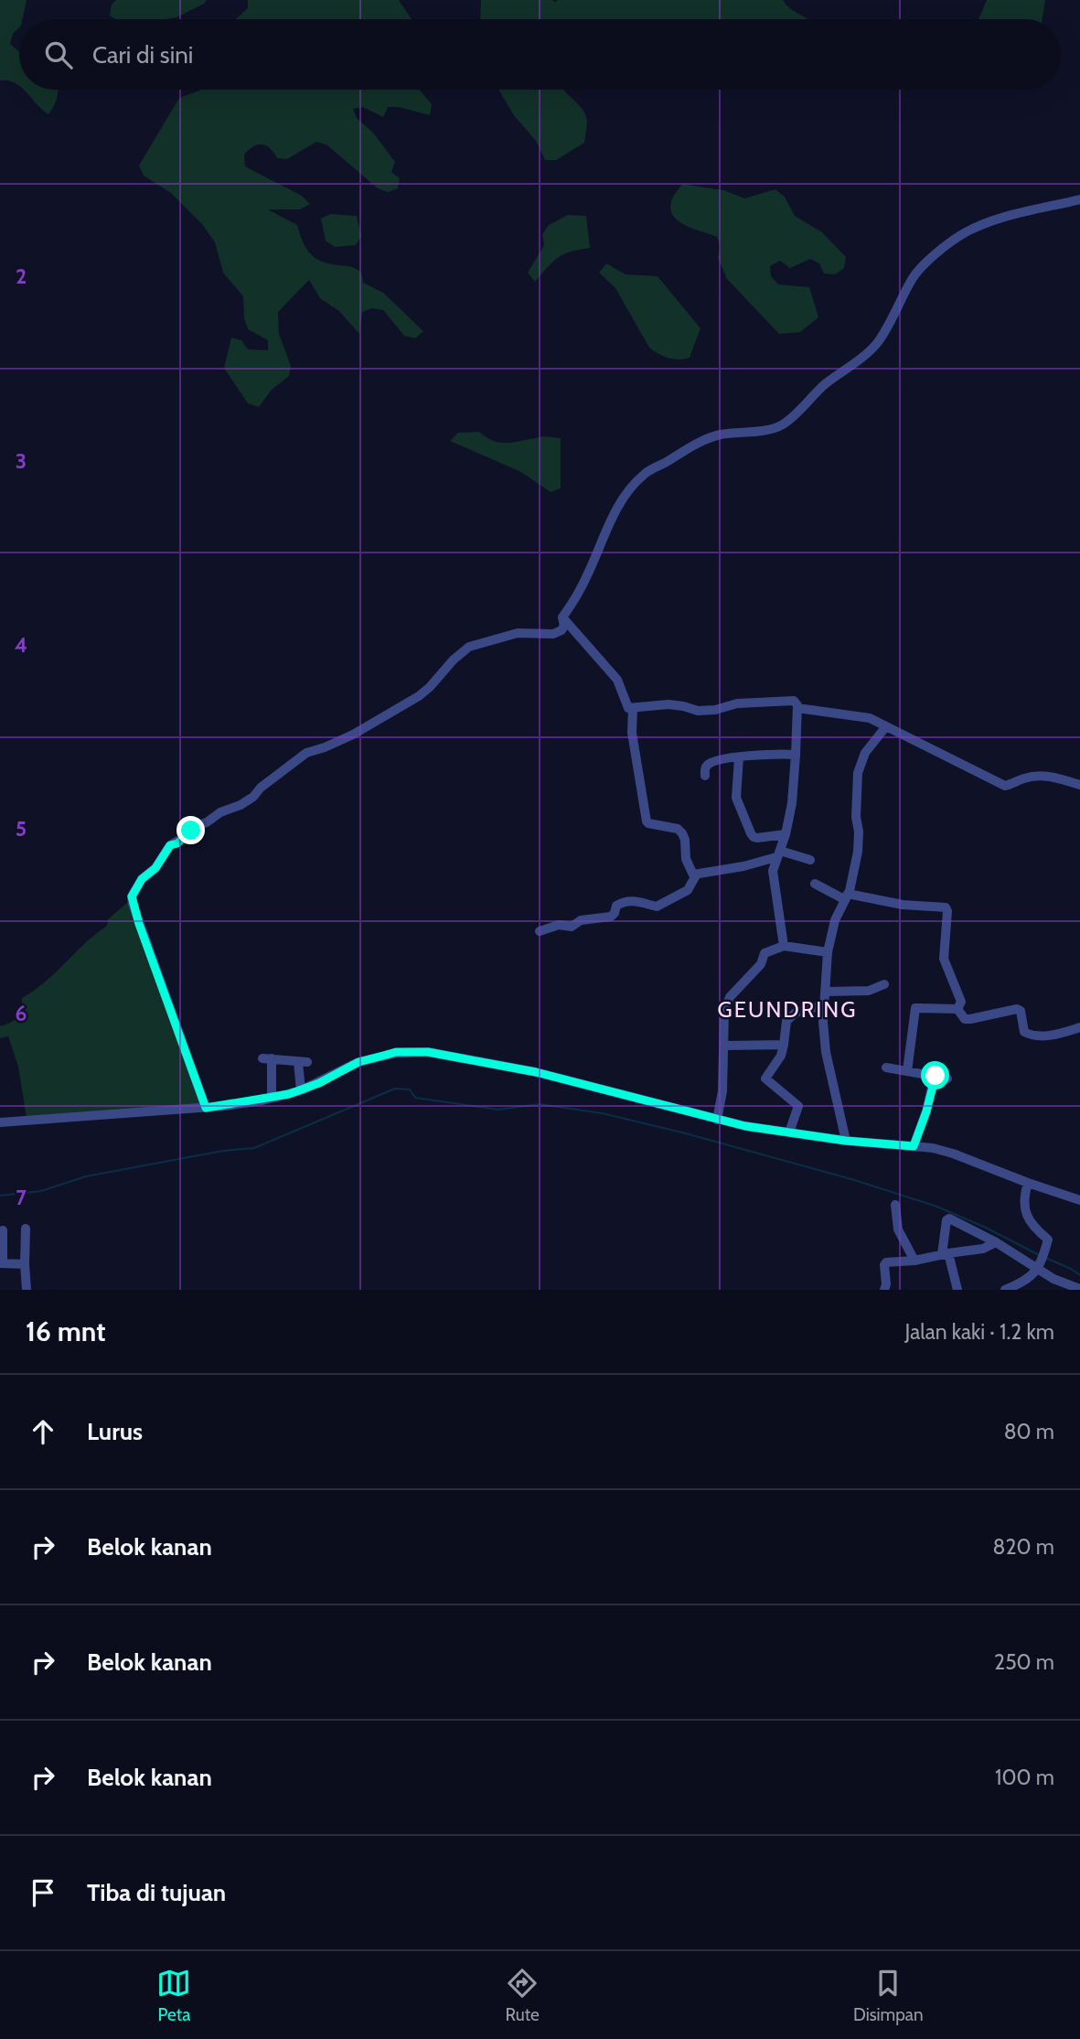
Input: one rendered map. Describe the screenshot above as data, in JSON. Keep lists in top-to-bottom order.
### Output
{
  "districts": ["GEUNDRING"],
  "page": {
    "search": "Cari di sini",
    "heading": ["16 mnt", "Jalan kaki · 1.2 km"],
    "list": [
      ["Lurus", "80 m"],
      ["Belok kanan", "820 m"],
      ["Belok kanan", "250 m"],
      ["Belok kanan", "100 m"],
      "Tiba di tujuan"
    ],
    "nav": ["Peta", "Rute", "Disimpan"]
  },
  "grid": {
    "rows": [
      "2",
      "3",
      "4",
      "5",
      "6",
      "7"
    ]
  }
}
